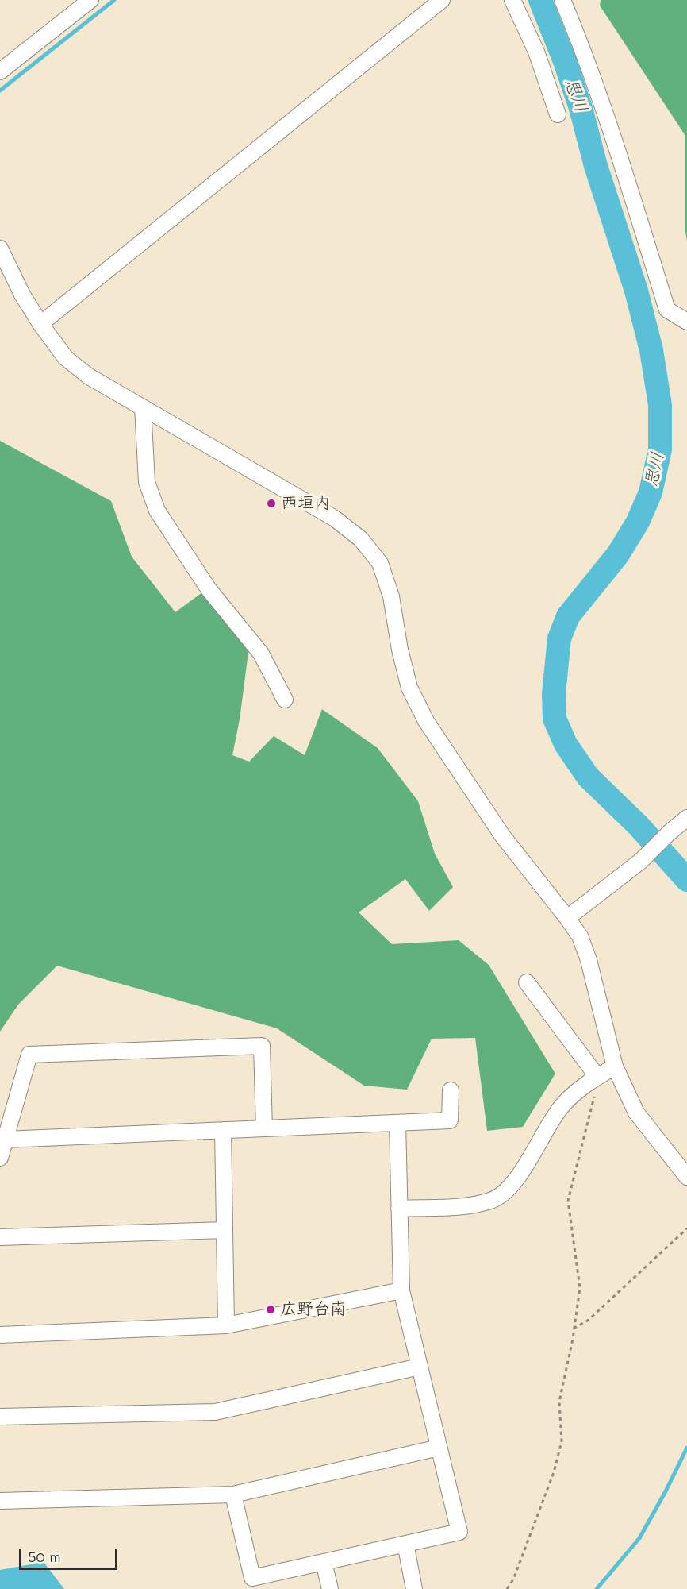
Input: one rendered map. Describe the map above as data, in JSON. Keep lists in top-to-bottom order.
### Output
{
  "water": ["思川"],
  "places": ["西垣内", "広野台南"],
  "scale_bar": "50 m"
}
